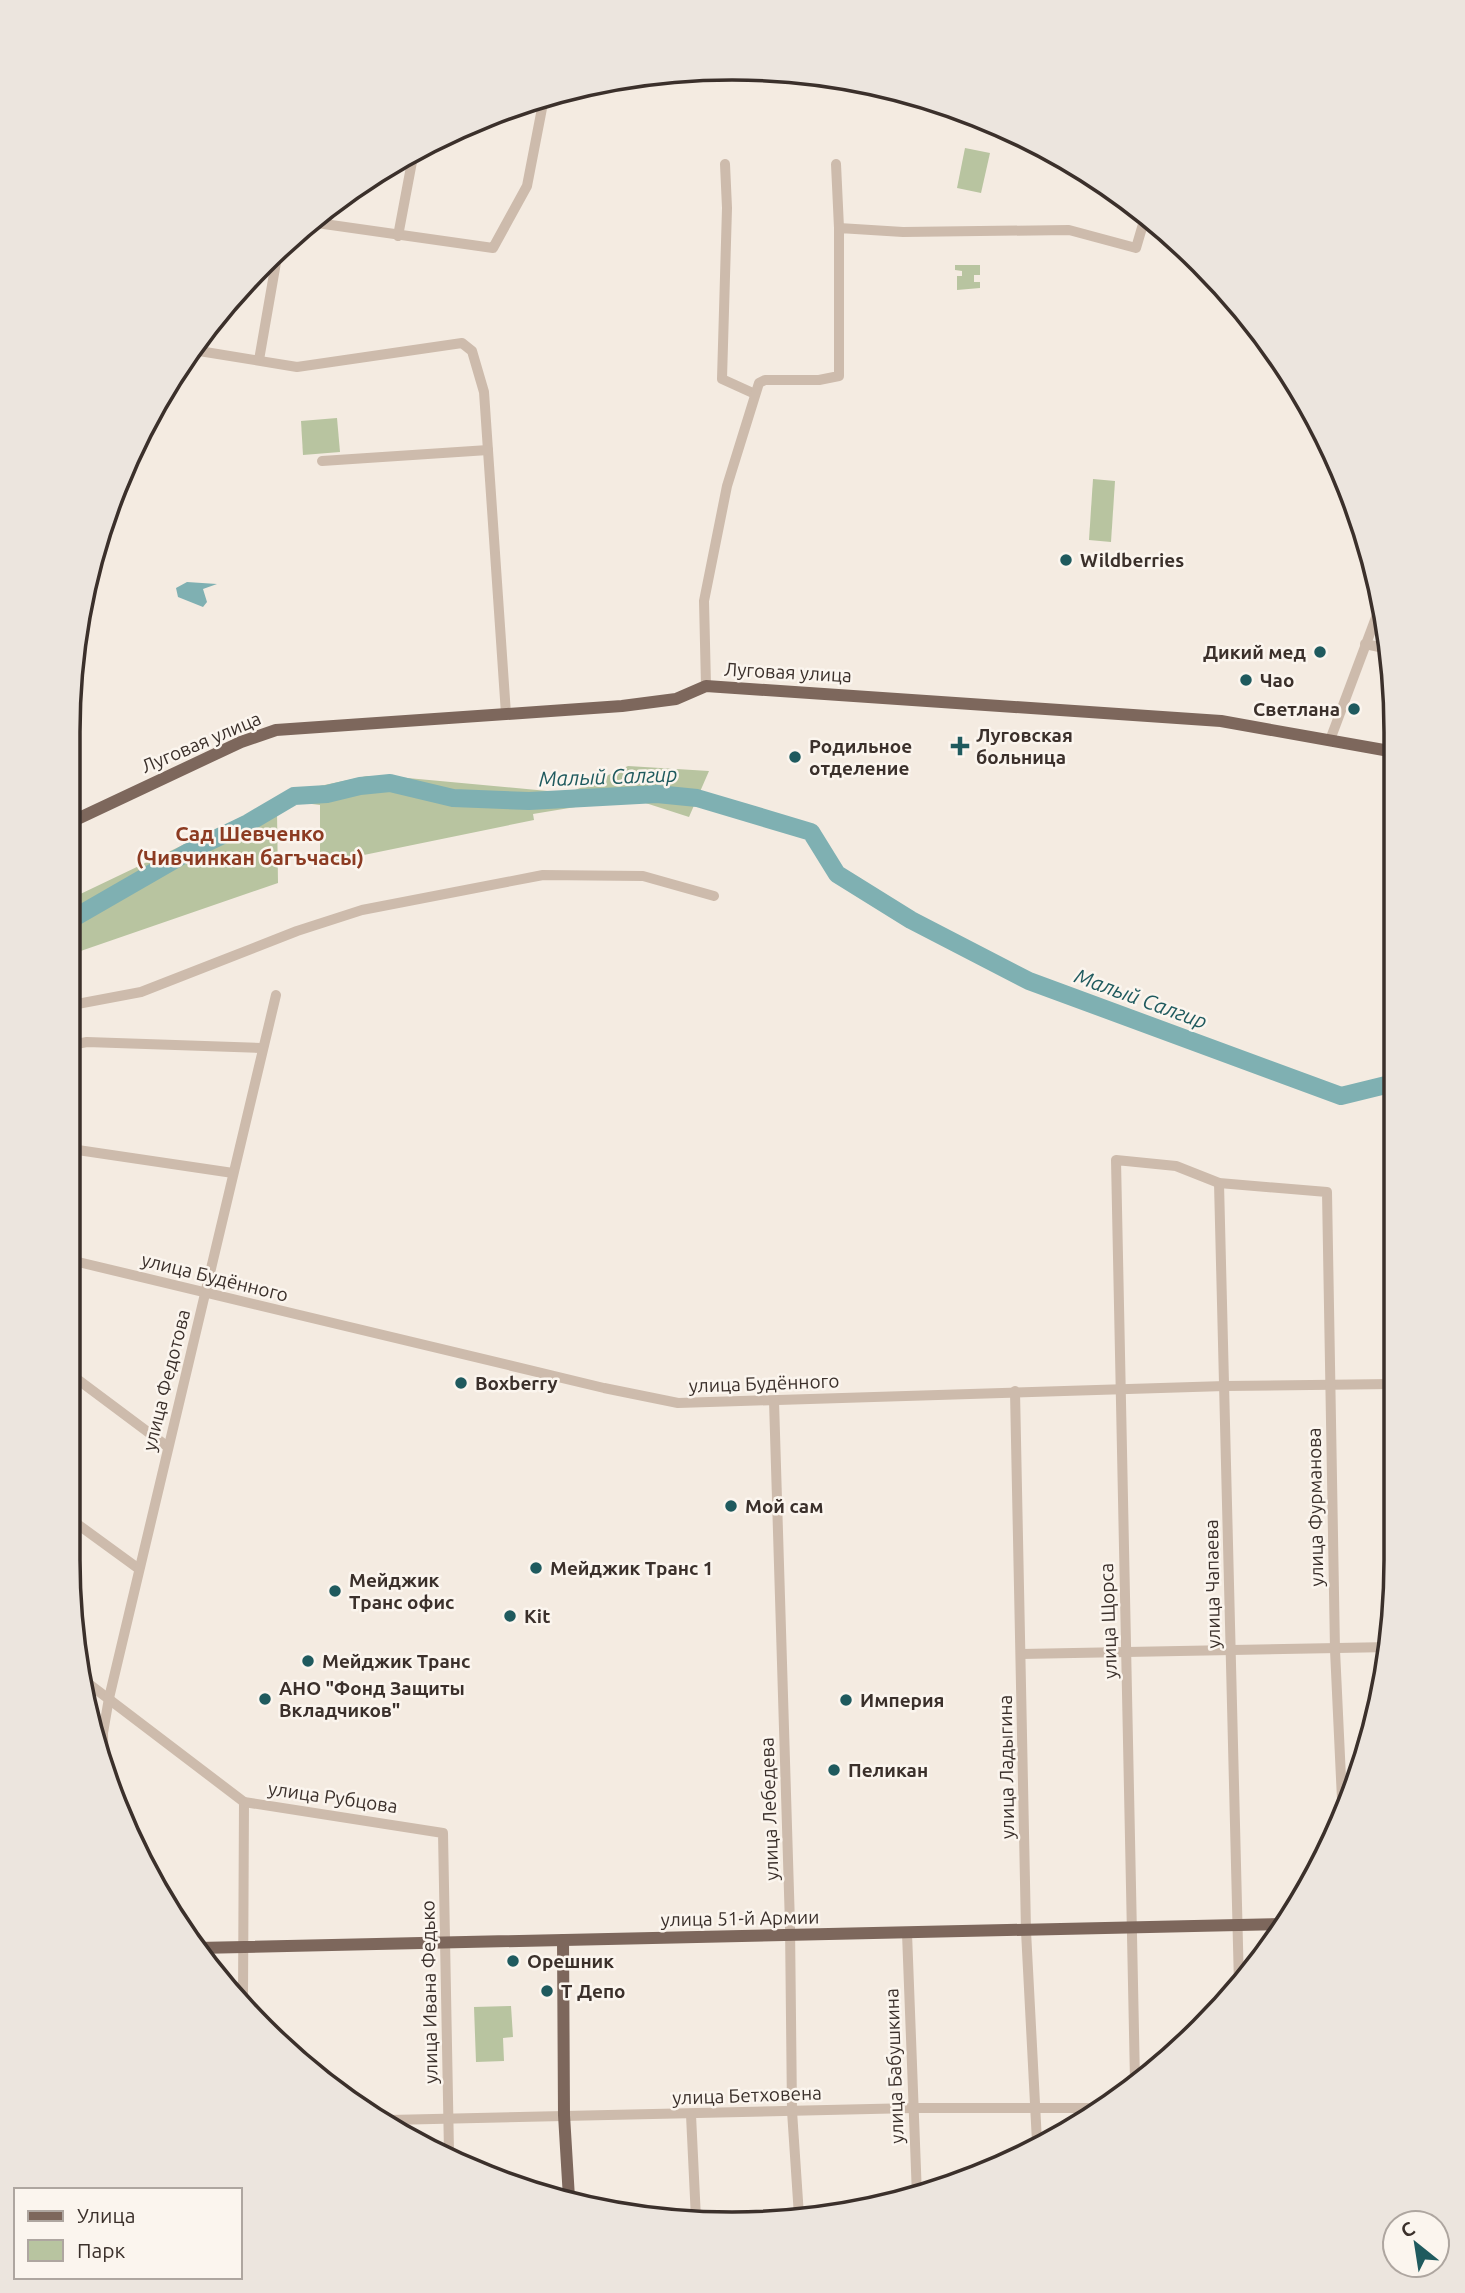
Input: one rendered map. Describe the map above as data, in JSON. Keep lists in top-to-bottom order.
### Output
{
  "streets": {
    "main road": ["Луговая улица", "улица 51-й Армии"],
    "street": [
      "улица Будённого",
      "улица Федотова",
      "улица Фурманова",
      "улица Чапаева",
      "улица Щорса",
      "улица Ладыгина",
      "улица Рубцова",
      "улица Лебедева",
      "улица Ивана Федько",
      "улица Бабушкина",
      "улица Бетховена"
    ]
  },
  "crossings": [
    ["улица Будённого", "улица Федотова"],
    ["улица Будённого", "улица Фурманова"],
    ["улица Будённого", "улица Чапаева"],
    ["улица Будённого", "улица Щорса"],
    ["улица Будённого", "улица Ладыгина"],
    ["улица Будённого", "улица Лебедева"],
    ["улица Федотова", "улица Рубцова"],
    ["улица Фурманова", "улица Чапаева"],
    ["улица Фурманова", "улица Щорса"],
    ["улица Чапаева", "улица Щорса"],
    ["улица Чапаева", "улица 51-й Армии"],
    ["улица Щорса", "улица 51-й Армии"],
    ["улица Ладыгина", "улица 51-й Армии"],
    ["улица Ладыгина", "улица Бетховена"],
    ["улица Рубцова", "улица Ивана Федько"],
    ["улица Лебедева", "улица 51-й Армии"],
    ["улица Лебедева", "улица Бетховена"],
    ["улица 51-й Армии", "улица Ивана Федько"],
    ["улица 51-й Армии", "улица Бабушкина"],
    ["улица Ивана Федько", "улица Бетховена"],
    ["улица Бабушкина", "улица Бетховена"]
  ],
  "districts": ["Сад Шевченко (Чивчинкан багъчасы)"],
  "water": ["Малый Салгир"],
  "places": {
    "other": [
      "Wildberries",
      "Дикий мед",
      "Чао",
      "Светлана",
      "Родильное отделение",
      "Boxberry",
      "Мой сам",
      "Мейджик Транс 1",
      "Мейджик Транс офис",
      "Kit",
      "Мейджик Транс",
      "АНО \"Фонд Защиты Вкладчиков\"",
      "Империя",
      "Пеликан",
      "Орешник",
      "Т Депо"
    ],
    "health": ["Луговская больница"]
  },
  "legend": ["Улица", "Парк"],
  "north": "top left"
}
